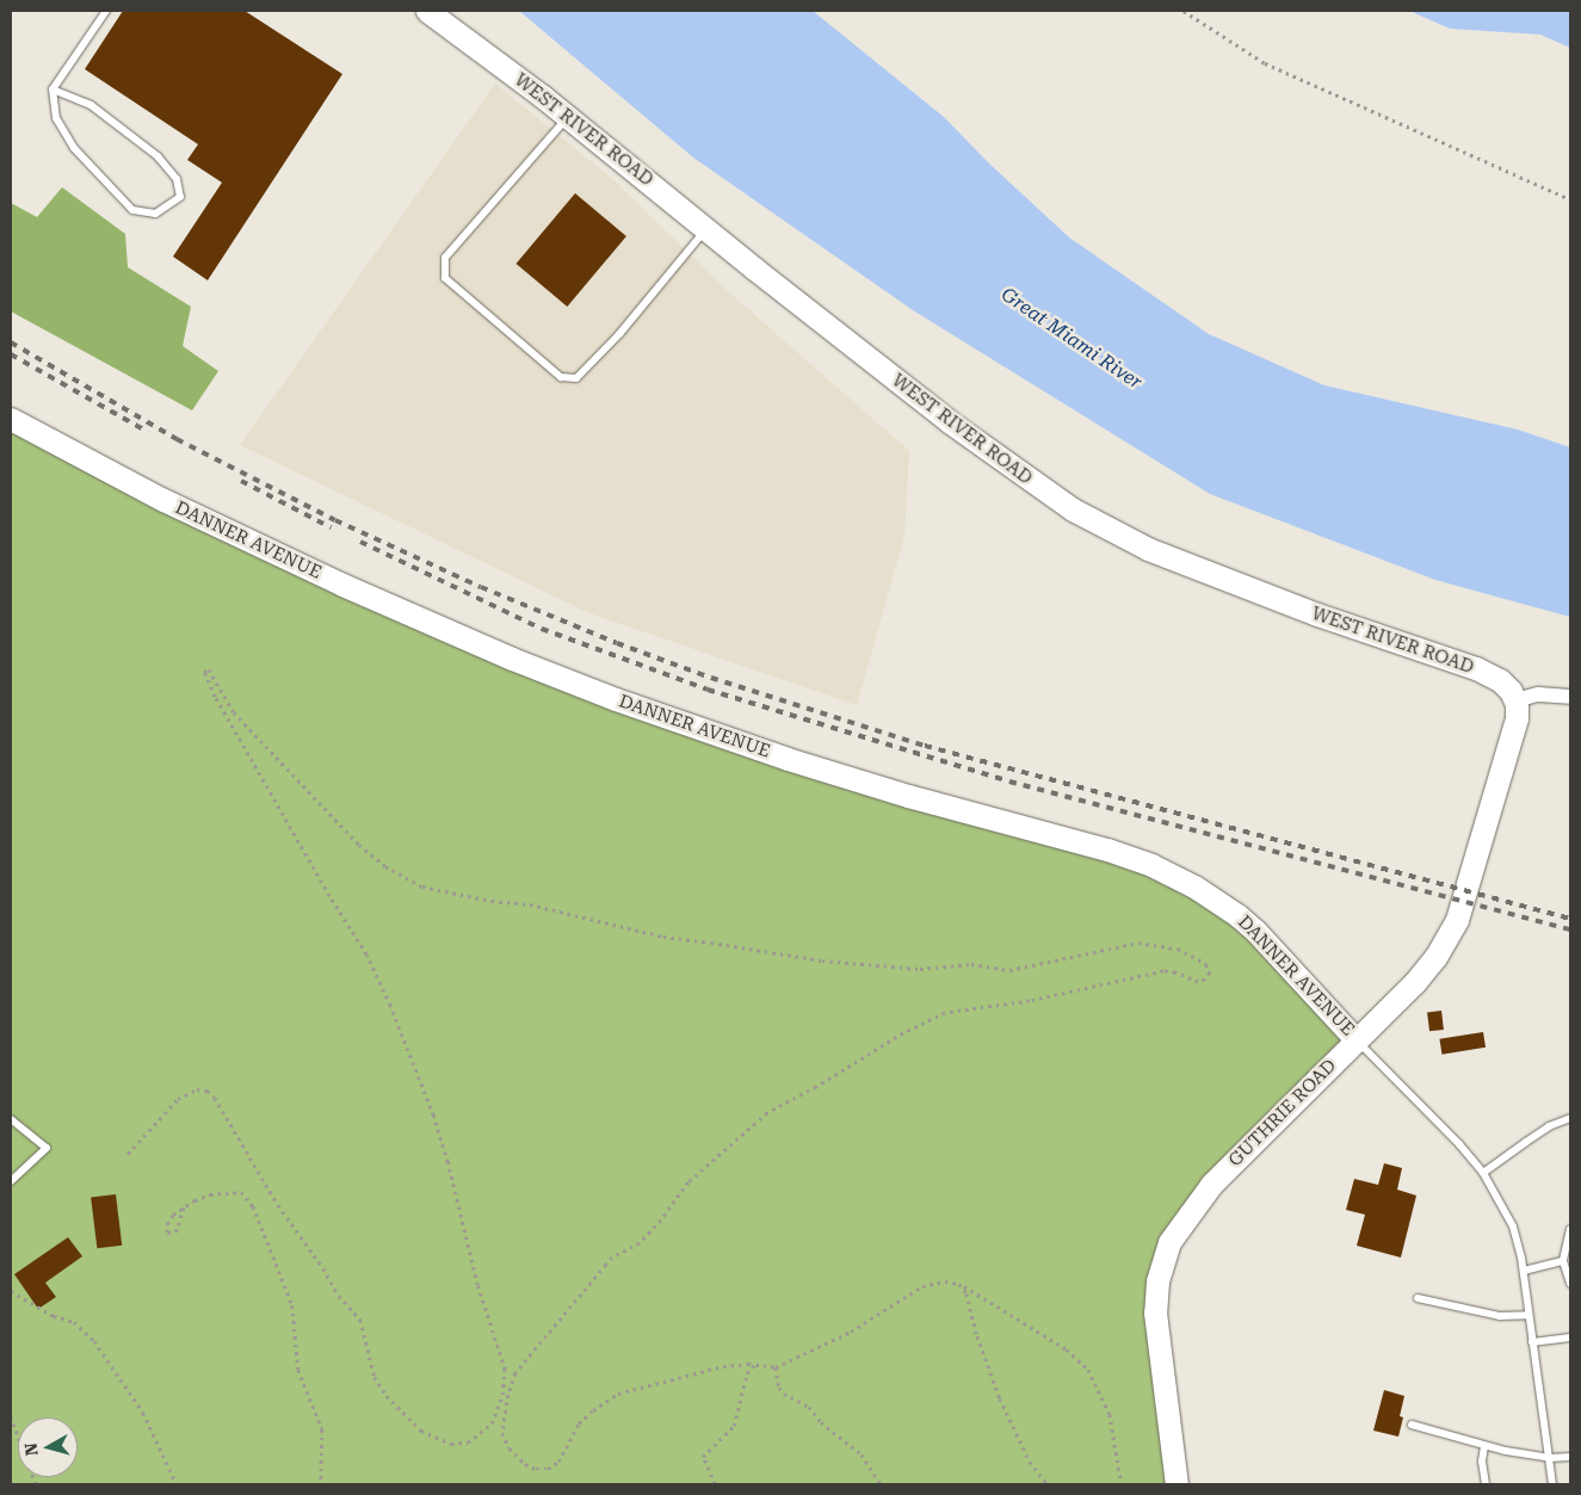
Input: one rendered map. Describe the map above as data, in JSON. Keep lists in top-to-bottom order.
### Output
{
  "streets": {
    "street": ["WEST RIVER ROAD", "DANNER AVENUE", "GUTHRIE ROAD"]
  },
  "crossings": [
    ["WEST RIVER ROAD", "GUTHRIE ROAD"],
    ["DANNER AVENUE", "GUTHRIE ROAD"]
  ],
  "water": ["Great Miami River"],
  "north": "left"
}
